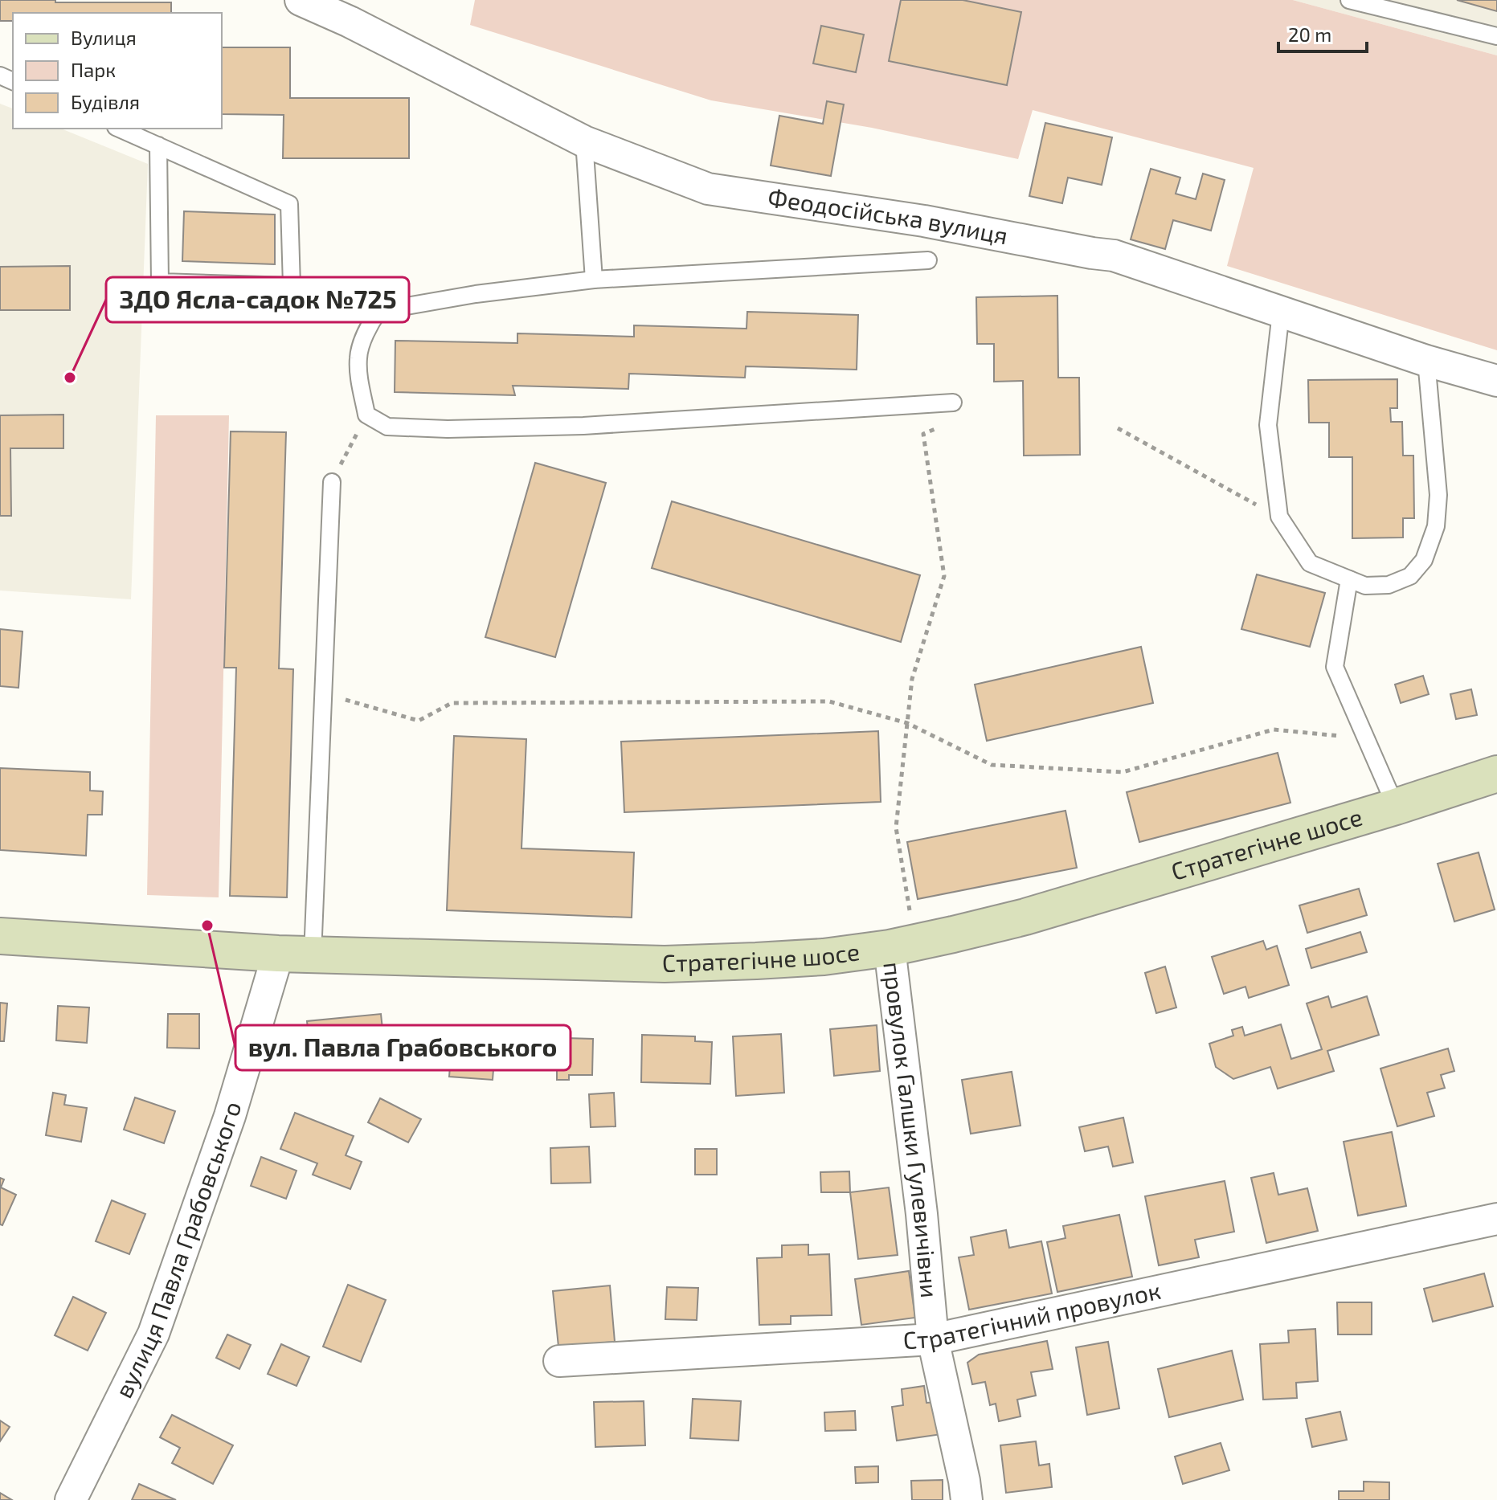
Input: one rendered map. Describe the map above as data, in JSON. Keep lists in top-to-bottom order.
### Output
{
  "streets": {
    "street": [
      "Феодосійська вулиця",
      "Стратегічне шосе",
      "провулок Галшки Гулевичівни",
      "вулиця Павла Грабовського",
      "Стратегічний провулок"
    ]
  },
  "crossings": [
    ["Стратегічне шосе", "провулок Галшки Гулевичівни"],
    ["Стратегічне шосе", "вулиця Павла Грабовського"],
    ["провулок Галшки Гулевичівни", "Стратегічний провулок"]
  ],
  "places": ["ЗДО Ясла-садок №725", "вул. Павла Грабовського"],
  "legend": ["Вулиця", "Парк", "Будівля"],
  "scale_bar": "20 m"
}
